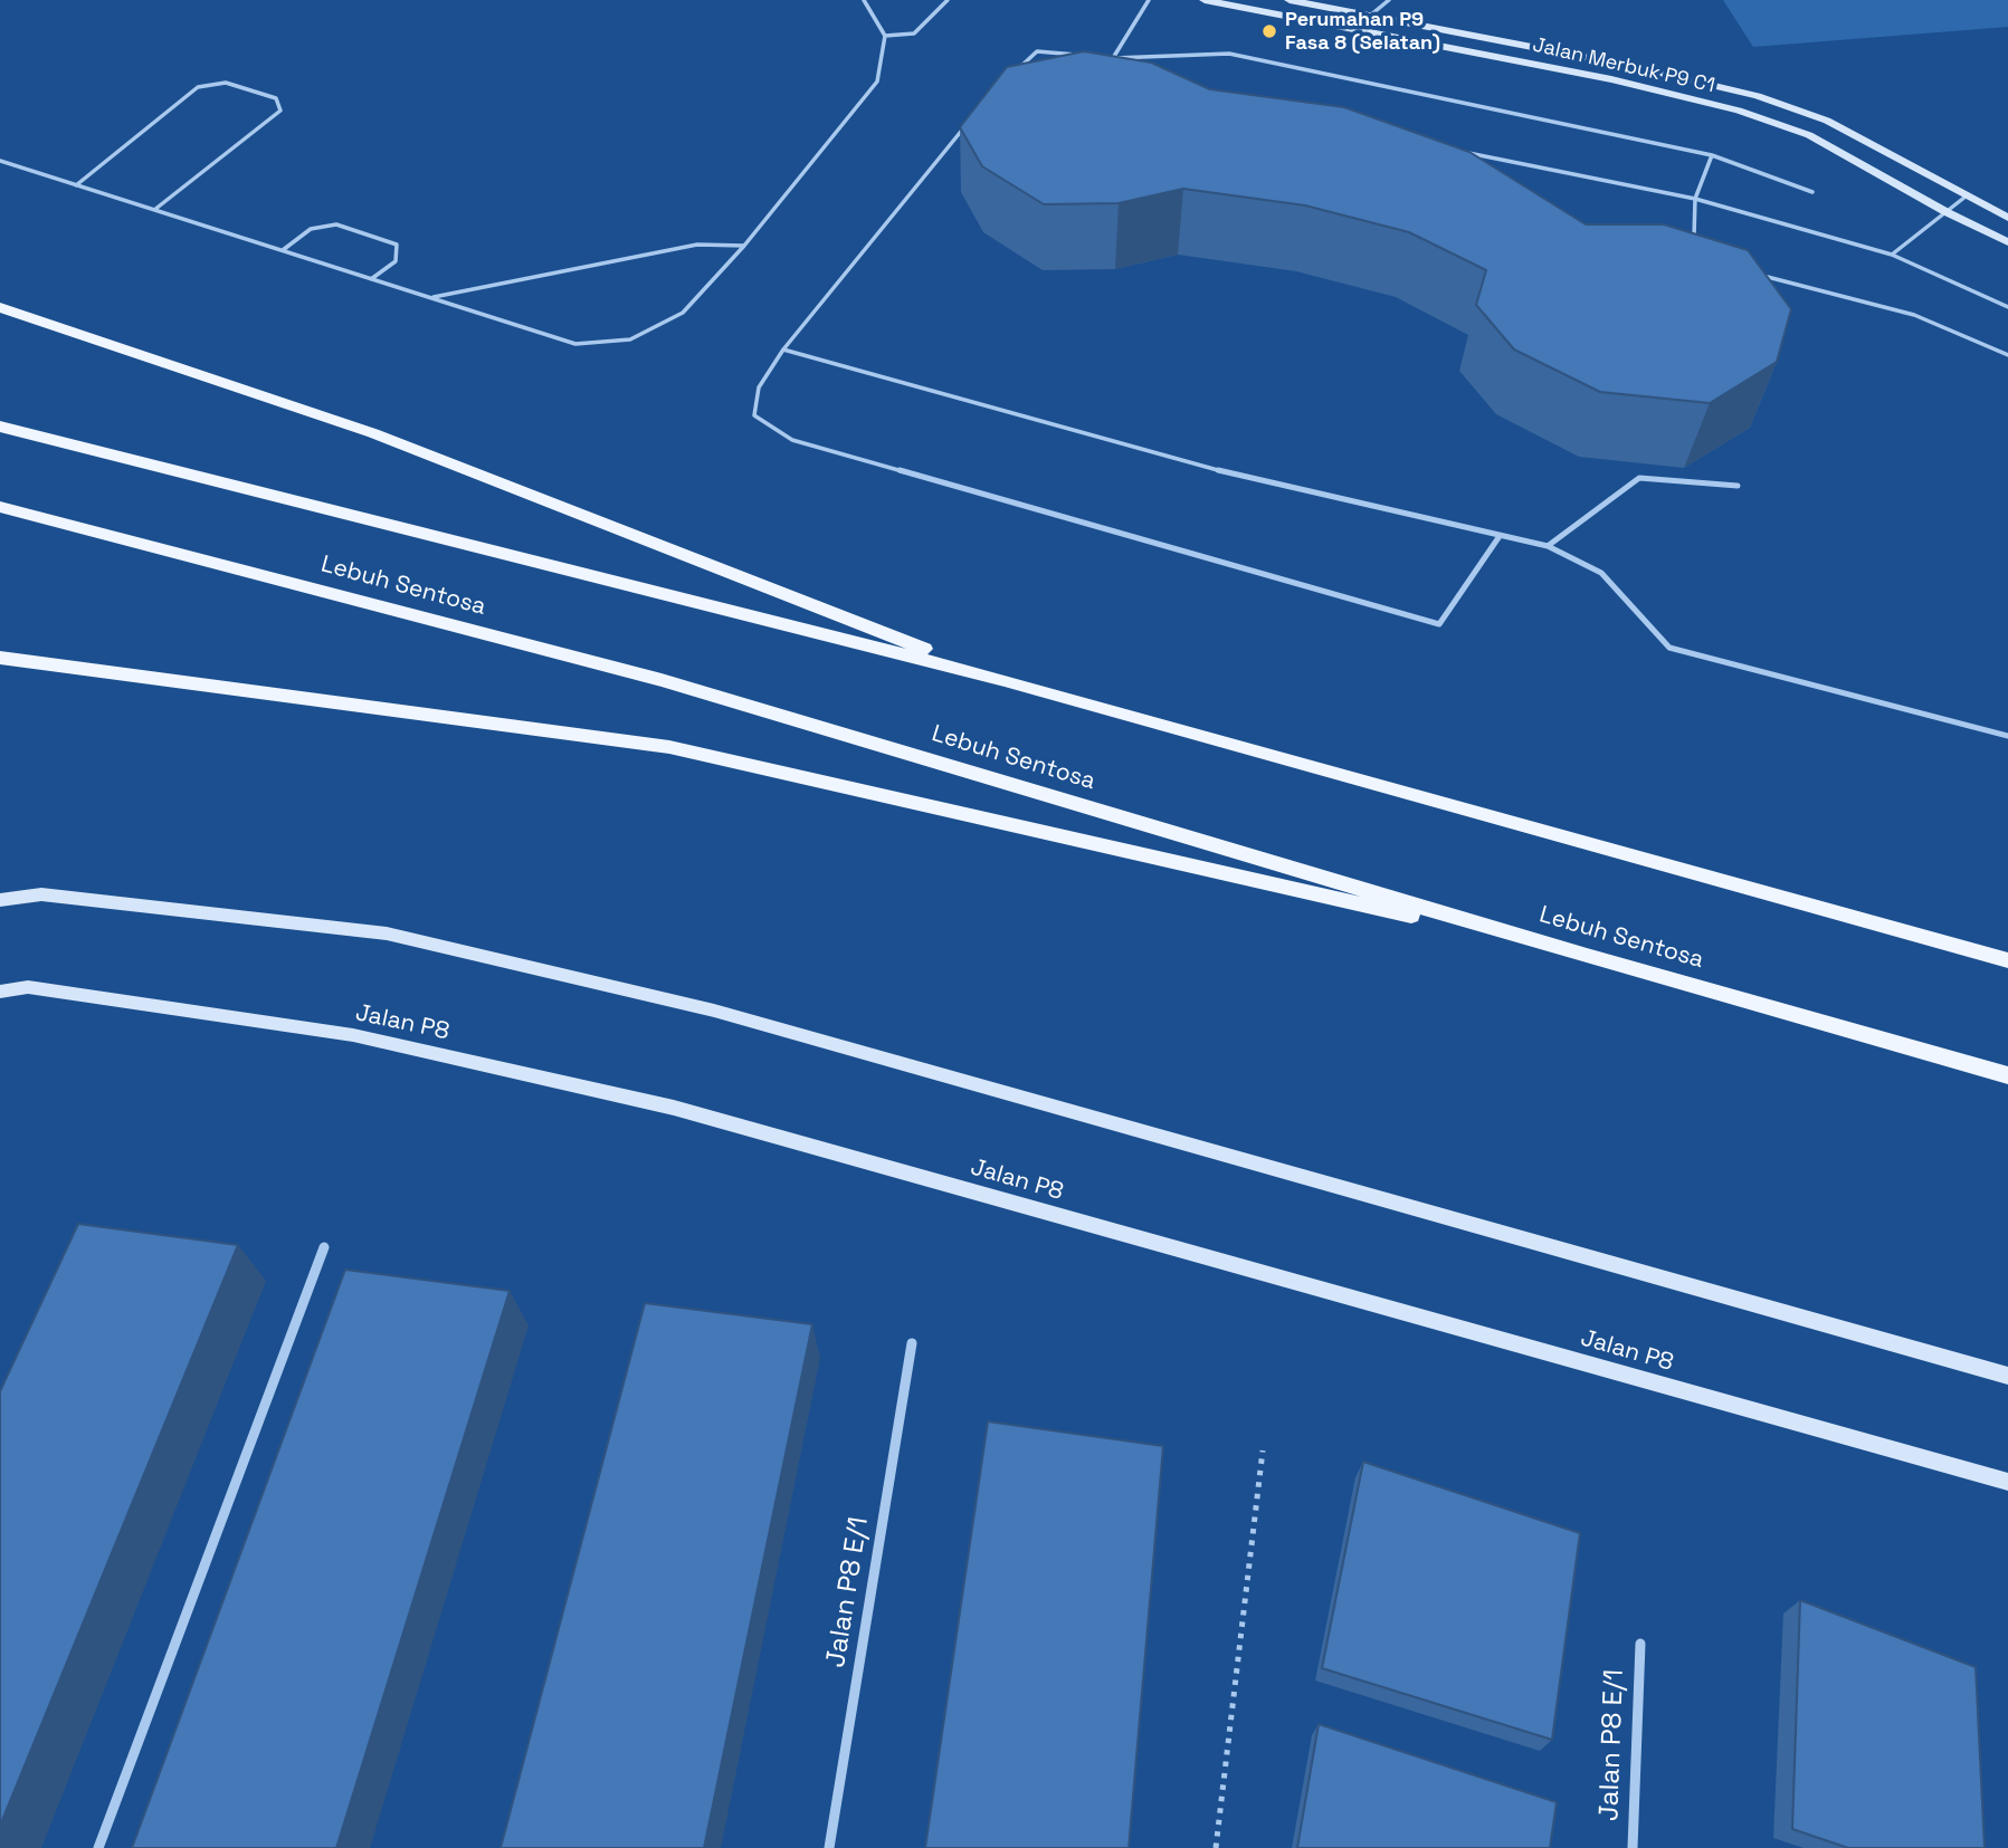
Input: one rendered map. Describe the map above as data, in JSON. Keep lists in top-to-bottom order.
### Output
{
  "streets": {
    "main road": ["Lebuh Sentosa"],
    "street": ["Jalan Merbuk P9 C1", "Jalan P8", "Jalan P8 E/1"]
  },
  "places": ["Perumahan P9 Fasa 8 (Selatan)"]
}
